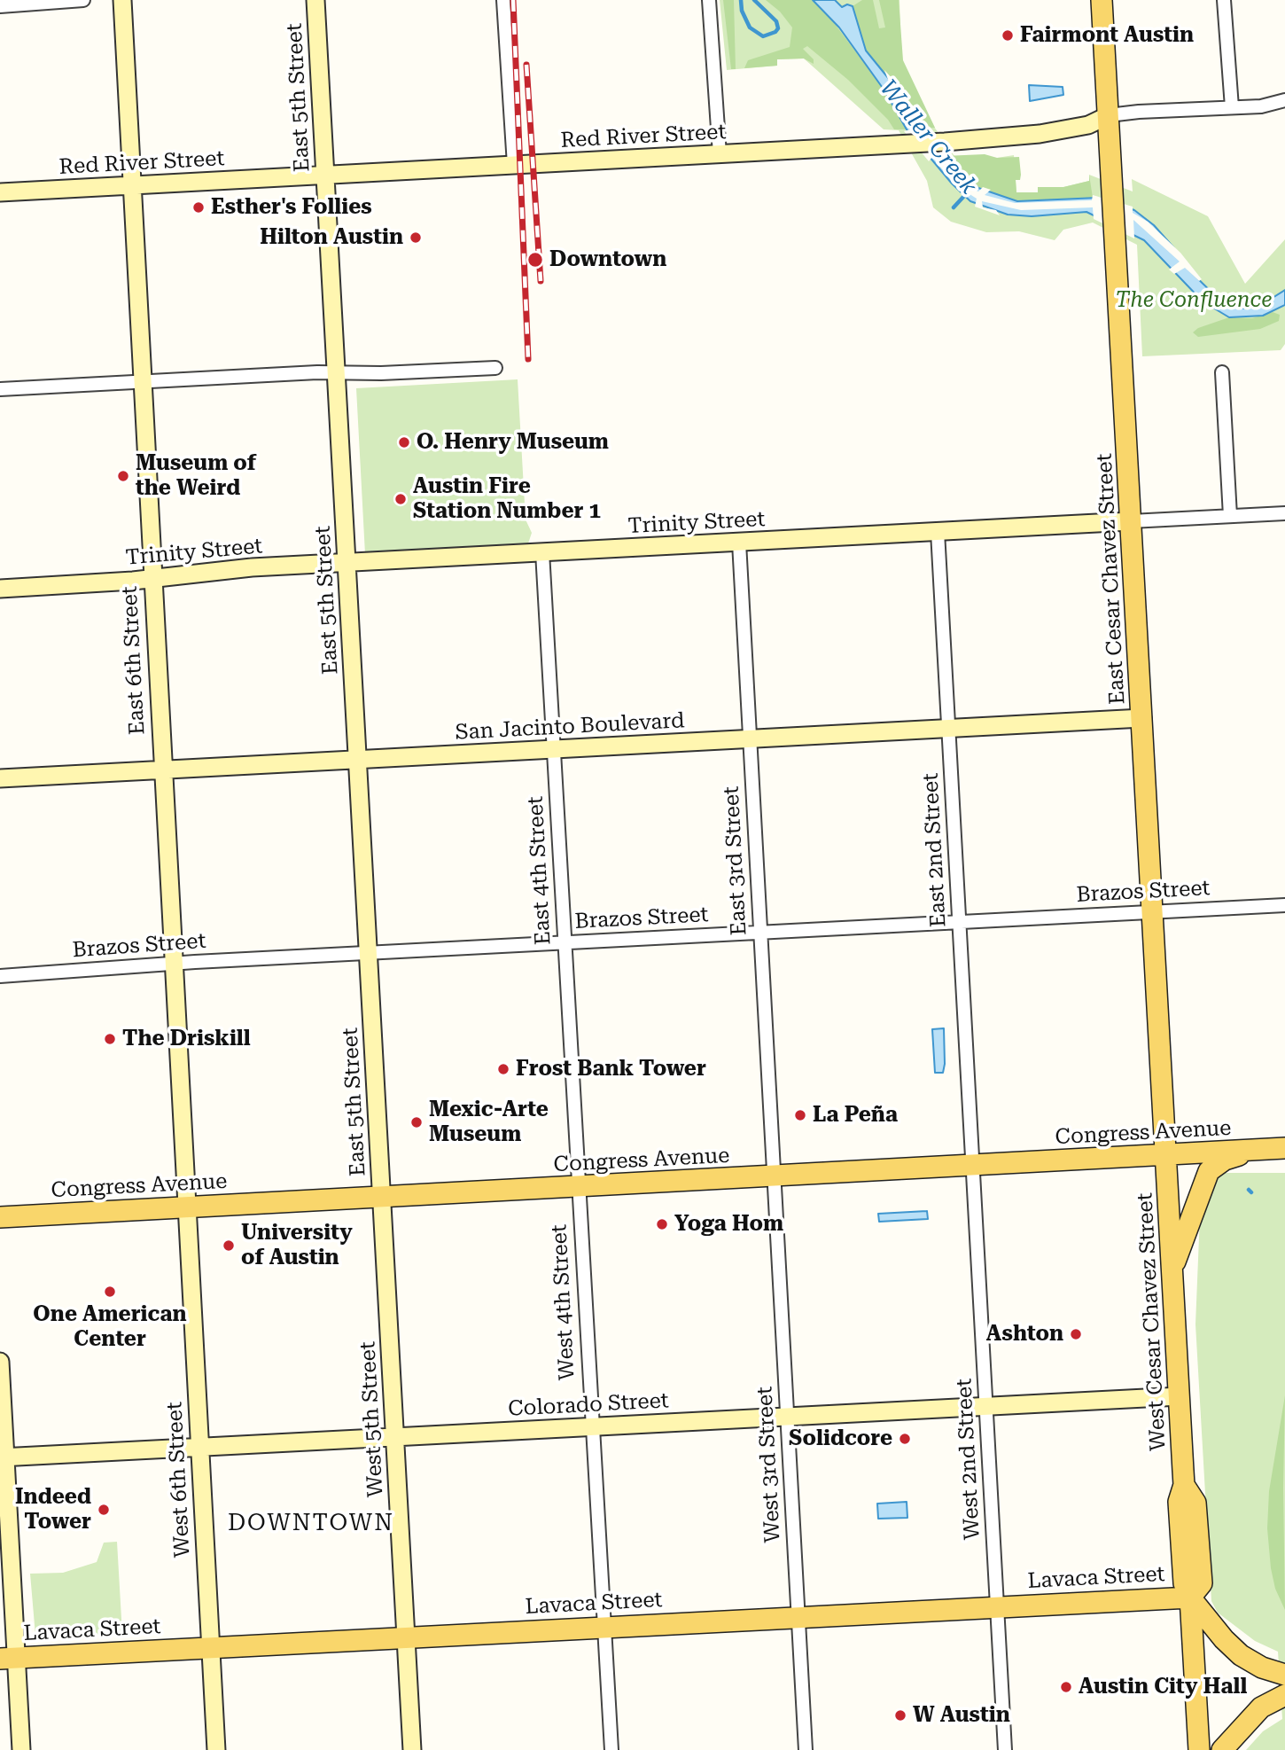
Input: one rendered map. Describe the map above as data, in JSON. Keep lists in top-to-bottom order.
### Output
{
  "streets": {
    "main road": [
      "East 5th Street",
      "Red River Street",
      "Trinity Street",
      "East Cesar Chavez Street",
      "East 6th Street",
      "San Jacinto Boulevard",
      "Congress Avenue",
      "West Cesar Chavez Street",
      "Colorado Street",
      "West 5th Street",
      "West 6th Street",
      "Lavaca Street"
    ],
    "street": [
      "East 2nd Street",
      "East 3rd Street",
      "East 4th Street",
      "Brazos Street",
      "West 4th Street",
      "West 2nd Street",
      "West 3rd Street"
    ]
  },
  "crossings": [
    ["East 5th Street", "Red River Street"],
    ["East 5th Street", "Trinity Street"],
    ["East 5th Street", "San Jacinto Boulevard"],
    ["East 5th Street", "Brazos Street"],
    ["East 5th Street", "Congress Avenue"],
    ["East 5th Street", "West 5th Street"],
    ["Red River Street", "East Cesar Chavez Street"],
    ["Red River Street", "East 6th Street"],
    ["Trinity Street", "East Cesar Chavez Street"],
    ["Trinity Street", "East 6th Street"],
    ["Trinity Street", "East 2nd Street"],
    ["Trinity Street", "East 3rd Street"],
    ["Trinity Street", "East 4th Street"],
    ["East Cesar Chavez Street", "San Jacinto Boulevard"],
    ["East Cesar Chavez Street", "Brazos Street"],
    ["East Cesar Chavez Street", "Congress Avenue"],
    ["East Cesar Chavez Street", "West Cesar Chavez Street"],
    ["East 6th Street", "San Jacinto Boulevard"],
    ["East 6th Street", "Brazos Street"],
    ["East 6th Street", "Congress Avenue"],
    ["East 6th Street", "West 6th Street"],
    ["San Jacinto Boulevard", "East 2nd Street"],
    ["San Jacinto Boulevard", "East 3rd Street"],
    ["San Jacinto Boulevard", "East 4th Street"],
    ["East 2nd Street", "Brazos Street"],
    ["East 2nd Street", "Congress Avenue"],
    ["East 2nd Street", "West 2nd Street"],
    ["East 3rd Street", "Brazos Street"],
    ["East 3rd Street", "Congress Avenue"],
    ["East 3rd Street", "West 3rd Street"],
    ["East 4th Street", "Brazos Street"],
    ["East 4th Street", "Congress Avenue"],
    ["East 4th Street", "West 4th Street"],
    ["Congress Avenue", "West 4th Street"],
    ["Congress Avenue", "West Cesar Chavez Street"],
    ["Congress Avenue", "West 5th Street"],
    ["Congress Avenue", "West 2nd Street"],
    ["Congress Avenue", "West 3rd Street"],
    ["Congress Avenue", "West 6th Street"],
    ["West 4th Street", "Colorado Street"],
    ["West 4th Street", "Lavaca Street"],
    ["West Cesar Chavez Street", "Colorado Street"],
    ["West Cesar Chavez Street", "Lavaca Street"],
    ["Colorado Street", "West 5th Street"],
    ["Colorado Street", "West 2nd Street"],
    ["Colorado Street", "West 3rd Street"],
    ["Colorado Street", "West 6th Street"],
    ["West 5th Street", "Lavaca Street"],
    ["West 2nd Street", "Lavaca Street"],
    ["West 3rd Street", "Lavaca Street"],
    ["West 6th Street", "Lavaca Street"]
  ],
  "districts": ["DOWNTOWN"],
  "water": ["Waller Creek"],
  "parks": ["The Confluence"],
  "places": [
    "Fairmont Austin",
    "Esther's Follies",
    "Hilton Austin",
    "Downtown",
    "O. Henry Museum",
    "Museum of the Weird",
    "Austin Fire Station Number 1",
    "The Driskill",
    "Frost Bank Tower",
    "La Peña",
    "Mexic-Arte Museum",
    "Yoga Hom",
    "University of Austin",
    "One American Center",
    "Ashton",
    "Solidcore",
    "Indeed Tower",
    "Austin City Hall",
    "W Austin"
  ]
}
